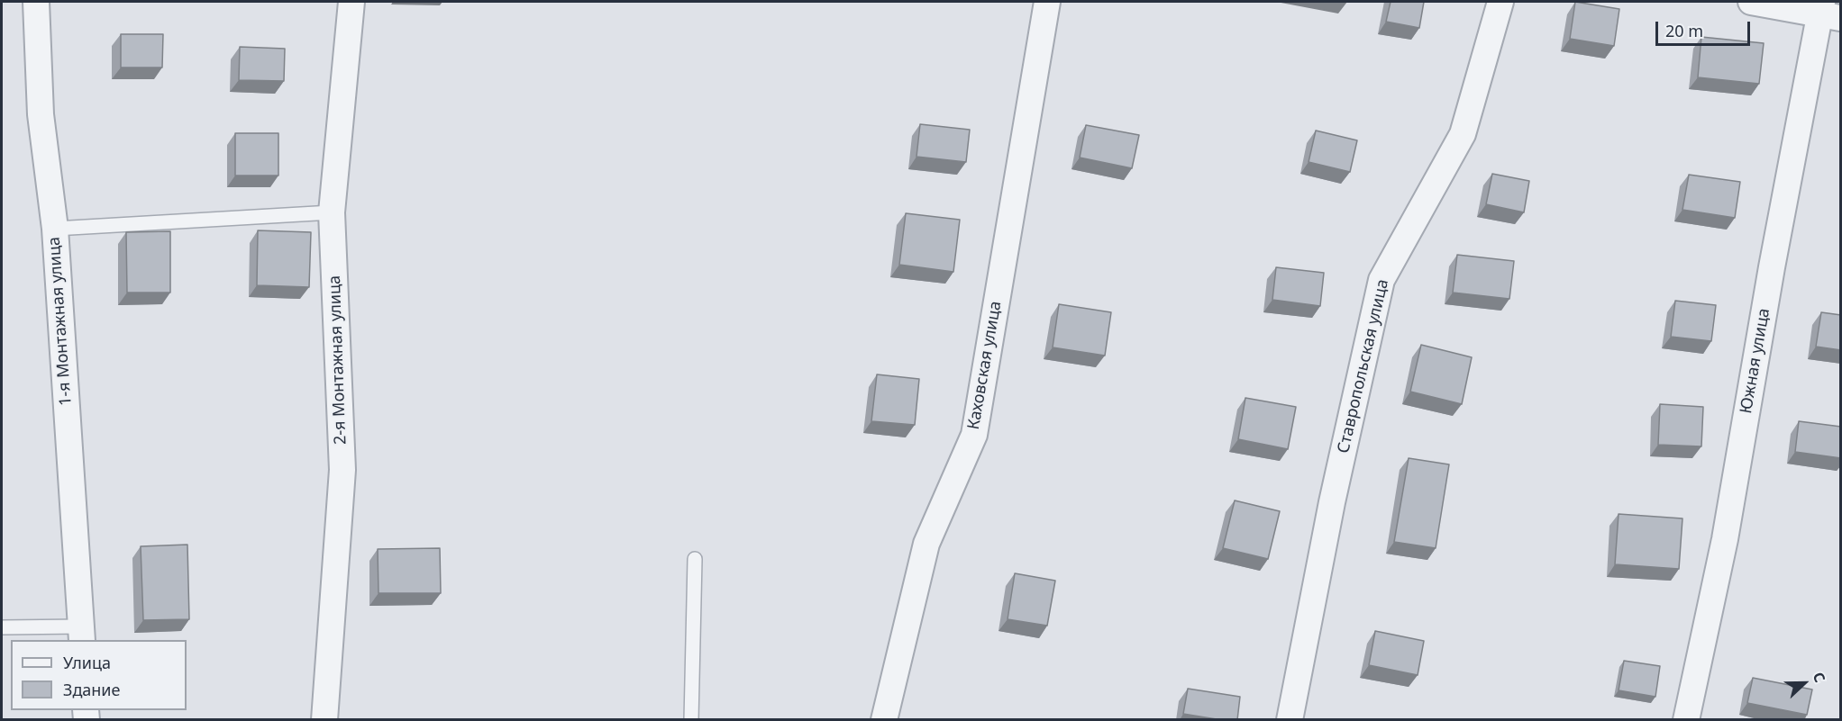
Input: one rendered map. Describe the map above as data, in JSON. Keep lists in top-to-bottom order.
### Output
{
  "streets": {
    "street": [
      "1-я Монтажная улица",
      "2-я Монтажная улица",
      "Южная улица",
      "Каховская улица",
      "Ставропольская улица"
    ]
  },
  "legend": ["Улица", "Здание"],
  "scale_bar": "20 m",
  "north": "right"
}
